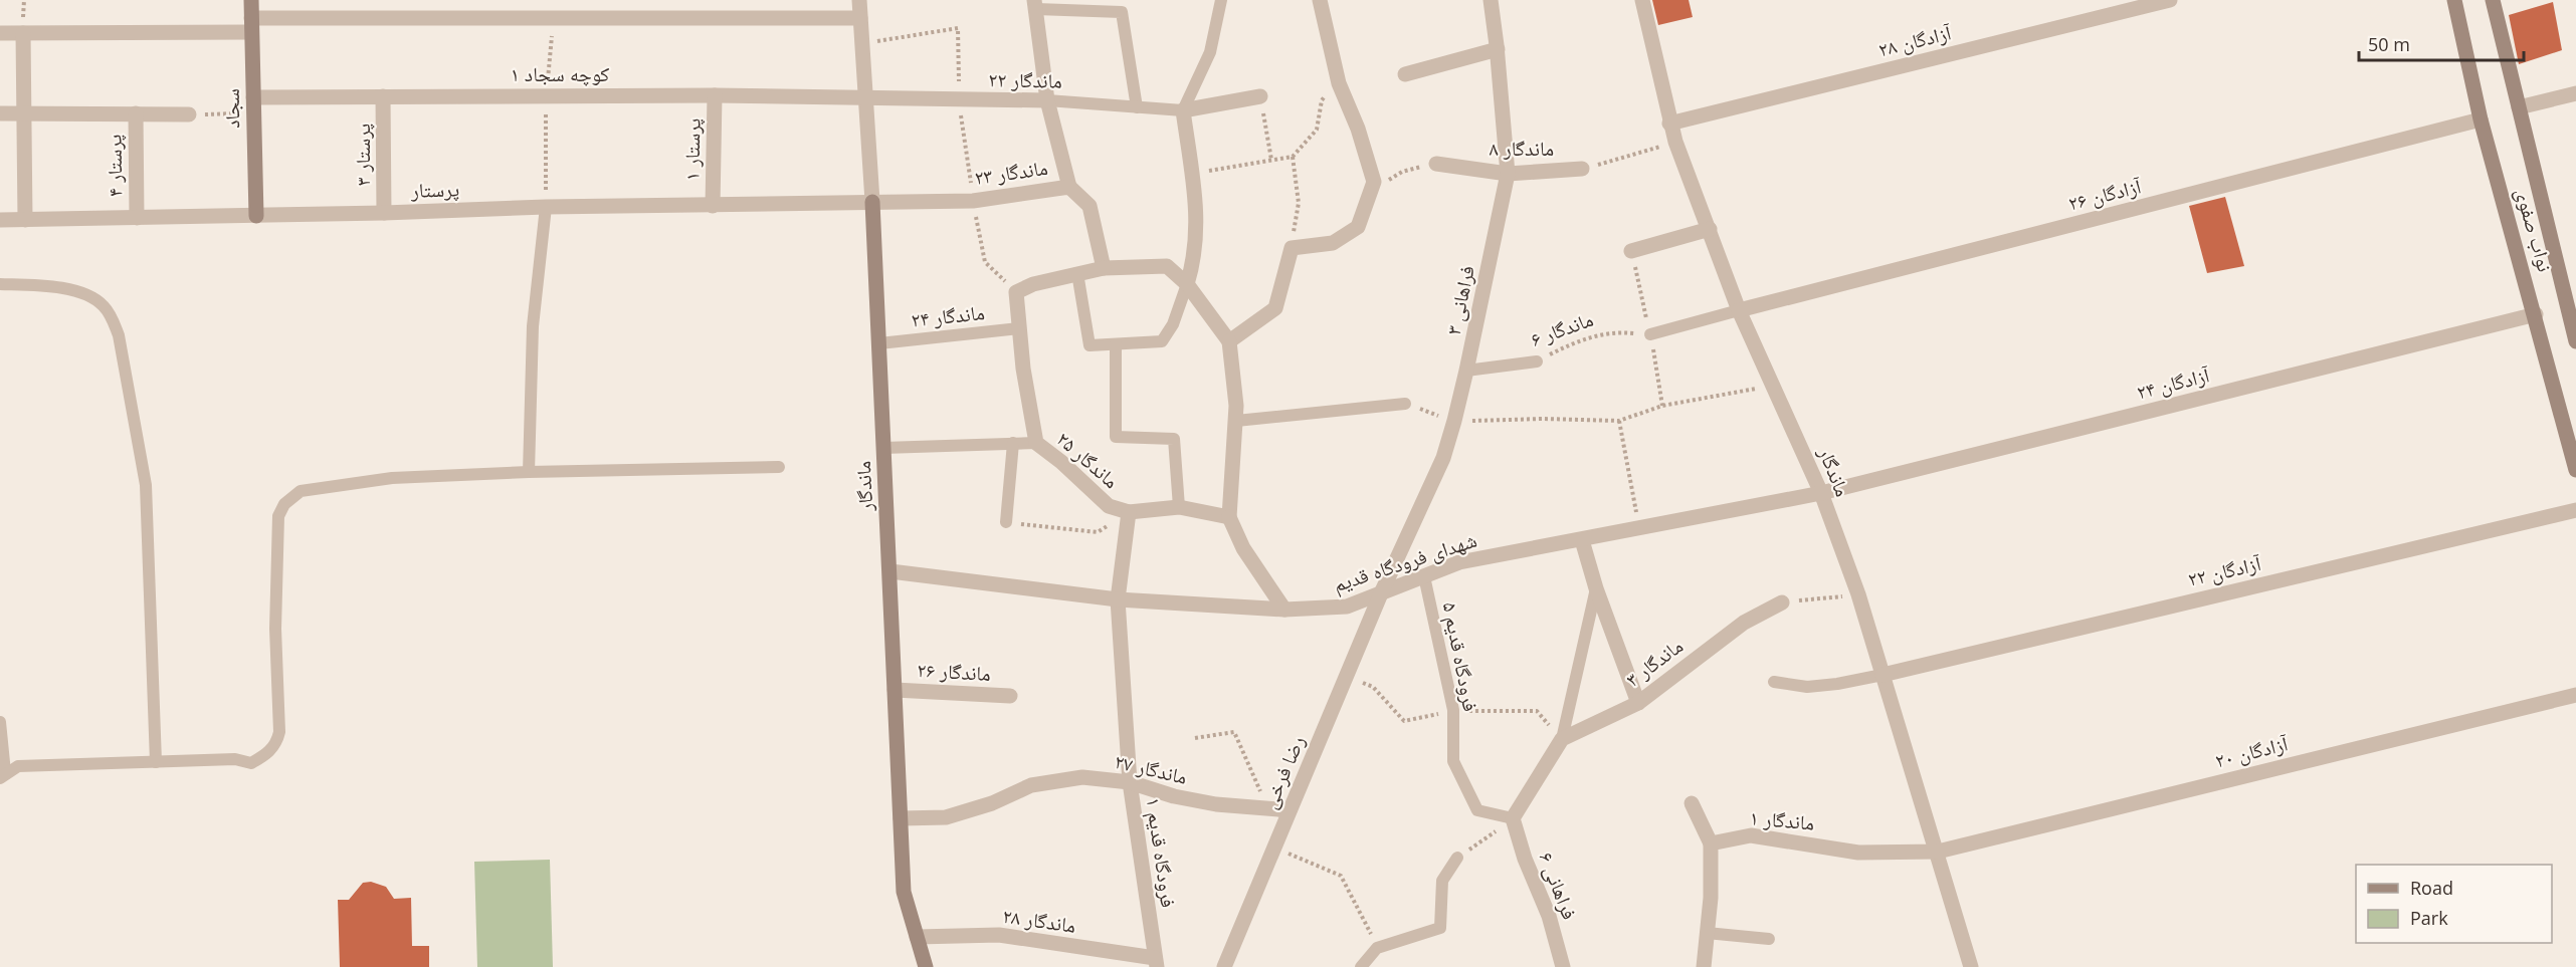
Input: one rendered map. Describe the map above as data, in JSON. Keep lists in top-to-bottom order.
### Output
{
  "streets": {
    "street": [
      "آزادگان ۲۸",
      "کوچه سجاد ۱",
      "ماندگار ۲۲",
      "سجاد",
      "ماندگار ۸",
      "پرستار ۱",
      "پرستار ۳",
      "پرستار ۴",
      "ماندگار ۲۳",
      "پرستار",
      "آزادگان ۲۶",
      "نواب صفوی",
      "فراهانی ۳",
      "آزادگان ۲۴",
      "ماندگار ۲۵",
      "ماندگار",
      "شهدای فرودگاه قدیم",
      "آزادگان ۲۲",
      "ماندگار ۳",
      "ماندگار ۲۶",
      "آزادگان ۲۰",
      "ماندگار ۲۷",
      "رضا فرخی",
      "ماندگار ۱",
      "فرودگاه قدیم ۱",
      "فراهانی ۶",
      "ماندگار ۲۸"
    ],
    "lane": ["ماندگار ۲۴", "ماندگار ۶", "فرودگاه قدیم ۵"]
  },
  "crossings": [
    ["آزادگان ۲۸", "ماندگار"],
    ["کوچه سجاد ۱", "ماندگار ۲۲"],
    ["کوچه سجاد ۱", "سجاد"],
    ["کوچه سجاد ۱", "پرستار ۱"],
    ["کوچه سجاد ۱", "پرستار ۳"],
    ["کوچه سجاد ۱", "ماندگار"],
    ["ماندگار ۲۲", "ماندگار"],
    ["سجاد", "پرستار"],
    ["ماندگار ۸", "فراهانی ۳"],
    ["پرستار ۱", "پرستار"],
    ["پرستار ۳", "پرستار"],
    ["پرستار ۴", "پرستار"],
    ["ماندگار ۲۳", "پرستار"],
    ["ماندگار ۲۳", "ماندگار"],
    ["پرستار", "ماندگار"],
    ["آزادگان ۲۶", "نواب صفوی"],
    ["آزادگان ۲۶", "ماندگار"],
    ["نواب صفوی", "آزادگان ۲۴"],
    ["فراهانی ۳", "ماندگار ۶"],
    ["فراهانی ۳", "شهدای فرودگاه قدیم"],
    ["فراهانی ۳", "رضا فرخی"],
    ["ماندگار ۲۴", "ماندگار"],
    ["آزادگان ۲۴", "ماندگار"],
    ["آزادگان ۲۴", "شهدای فرودگاه قدیم"],
    ["ماندگار ۲۵", "ماندگار"],
    ["ماندگار ۲۵", "فرودگاه قدیم ۱"],
    ["ماندگار", "شهدای فرودگاه قدیم"],
    ["ماندگار", "آزادگان ۲۲"],
    ["ماندگار", "ماندگار ۲۶"],
    ["ماندگار", "آزادگان ۲۰"],
    ["ماندگار", "ماندگار ۲۷"],
    ["ماندگار", "ماندگار ۱"],
    ["ماندگار", "ماندگار ۲۸"],
    ["شهدای فرودگاه قدیم", "فرودگاه قدیم ۵"],
    ["شهدای فرودگاه قدیم", "رضا فرخی"],
    ["شهدای فرودگاه قدیم", "فرودگاه قدیم ۱"],
    ["فرودگاه قدیم ۵", "فراهانی ۶"],
    ["آزادگان ۲۰", "ماندگار ۱"],
    ["ماندگار ۲۷", "رضا فرخی"],
    ["ماندگار ۲۷", "فرودگاه قدیم ۱"],
    ["فرودگاه قدیم ۱", "ماندگار ۲۸"]
  ],
  "legend": ["Road", "Park"],
  "scale_bar": "50 m"
}
